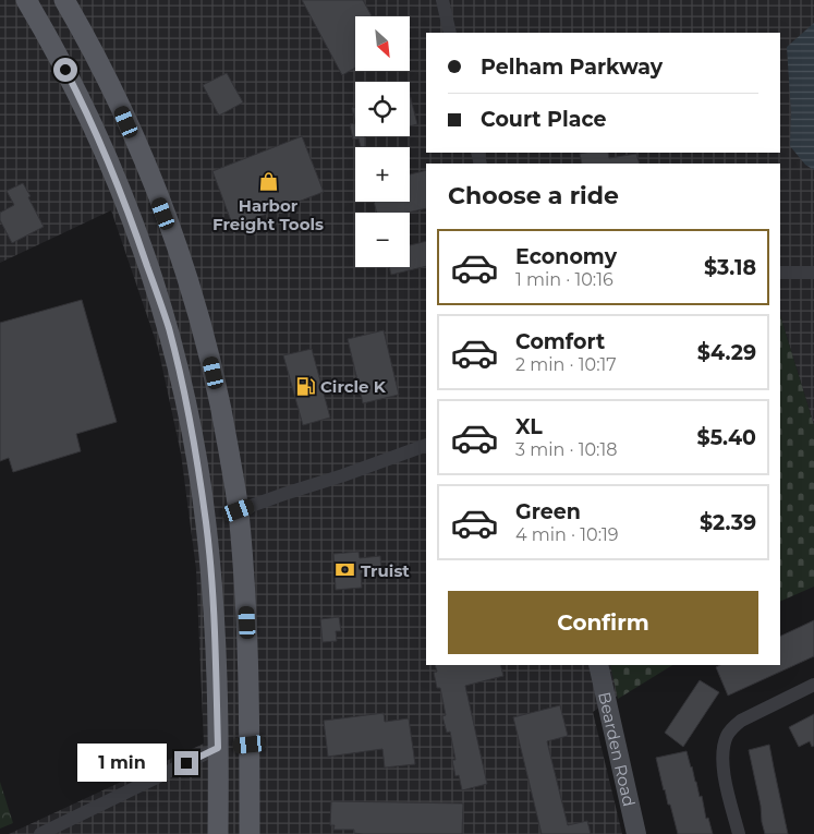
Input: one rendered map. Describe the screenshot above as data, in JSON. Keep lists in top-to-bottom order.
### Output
{
  "streets": {
    "street": ["Bearden Road"]
  },
  "places": {
    "shop": ["Harbor Freight Tools"],
    "fuel station": ["Circle K"],
    "bank": ["Truist"]
  },
  "north": "bottom right",
  "page": {
    "map_buttons": ["+", "−"],
    "banner": ["Pelham Parkway", "Court Place"],
    "heading": "Choose a ride",
    "list": [
      {
        "name": "Economy",
        "note": "1 min · 10:16",
        "value": "$3.18"
      },
      {
        "name": "Comfort",
        "note": "2 min · 10:17",
        "value": "$4.29"
      },
      {
        "name": "XL",
        "note": "3 min · 10:18",
        "value": "$5.40"
      },
      {
        "name": "Green",
        "note": "4 min · 10:19",
        "value": "$2.39"
      }
    ],
    "buttons": "Confirm",
    "bubble": "1 min"
  }
}
